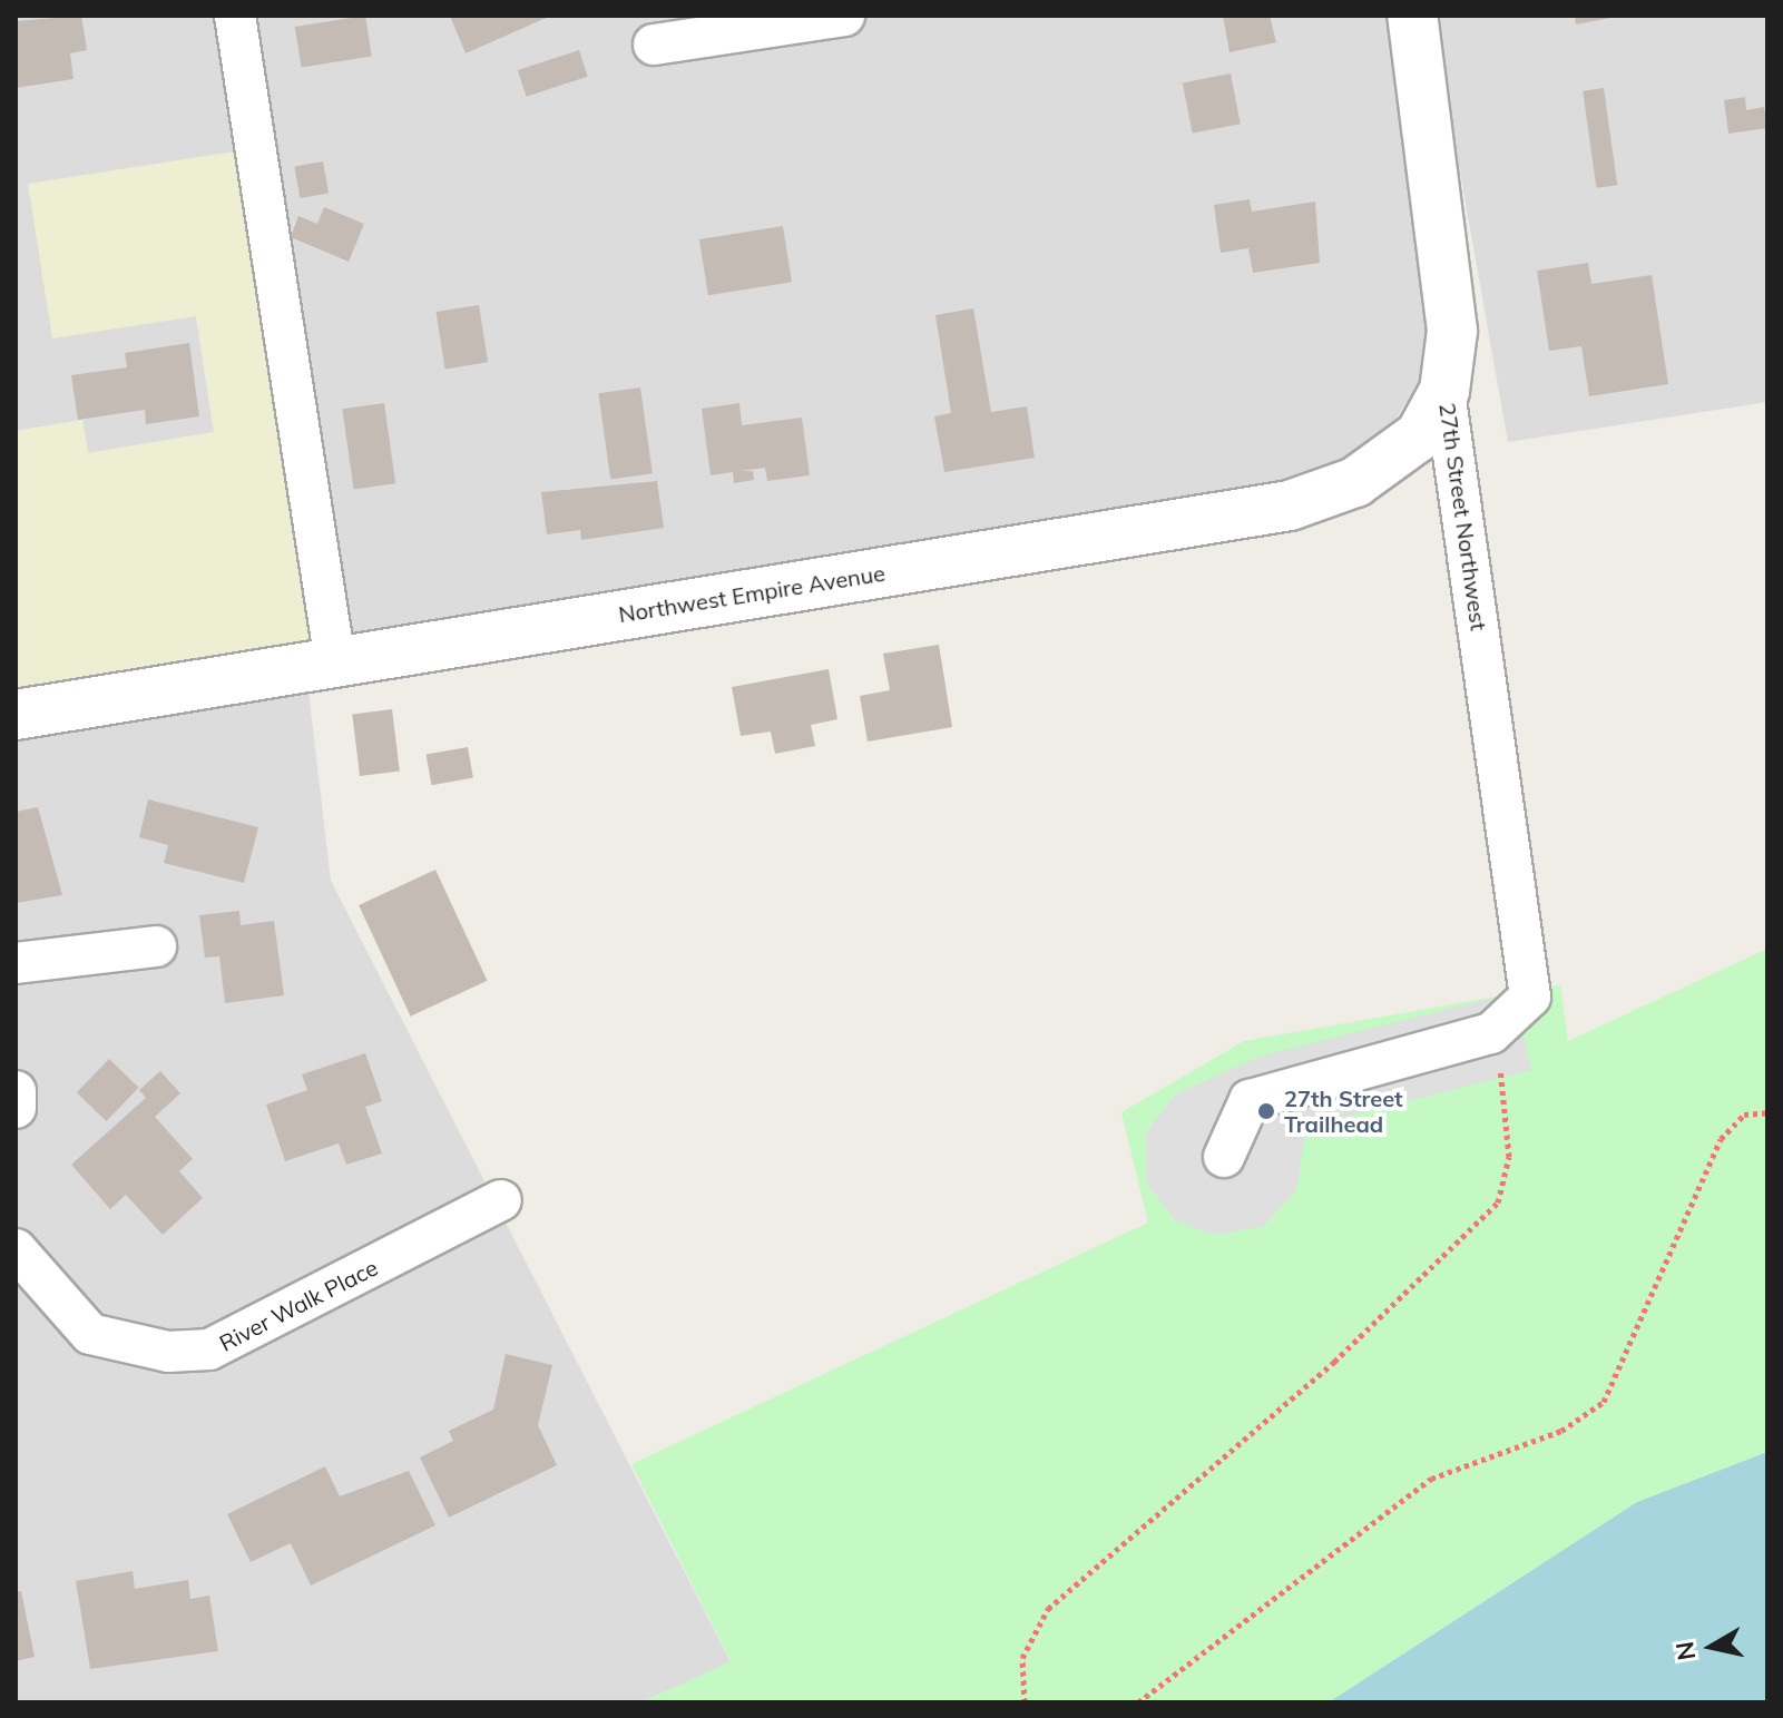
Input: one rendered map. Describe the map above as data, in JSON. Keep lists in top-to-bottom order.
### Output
{
  "streets": {
    "street": ["27th Street Northwest", "Northwest Empire Avenue", "River Walk Place"]
  },
  "crossings": [
    ["27th Street Northwest", "Northwest Empire Avenue"]
  ],
  "places": ["27th Street Trailhead"],
  "north": "left"
}
